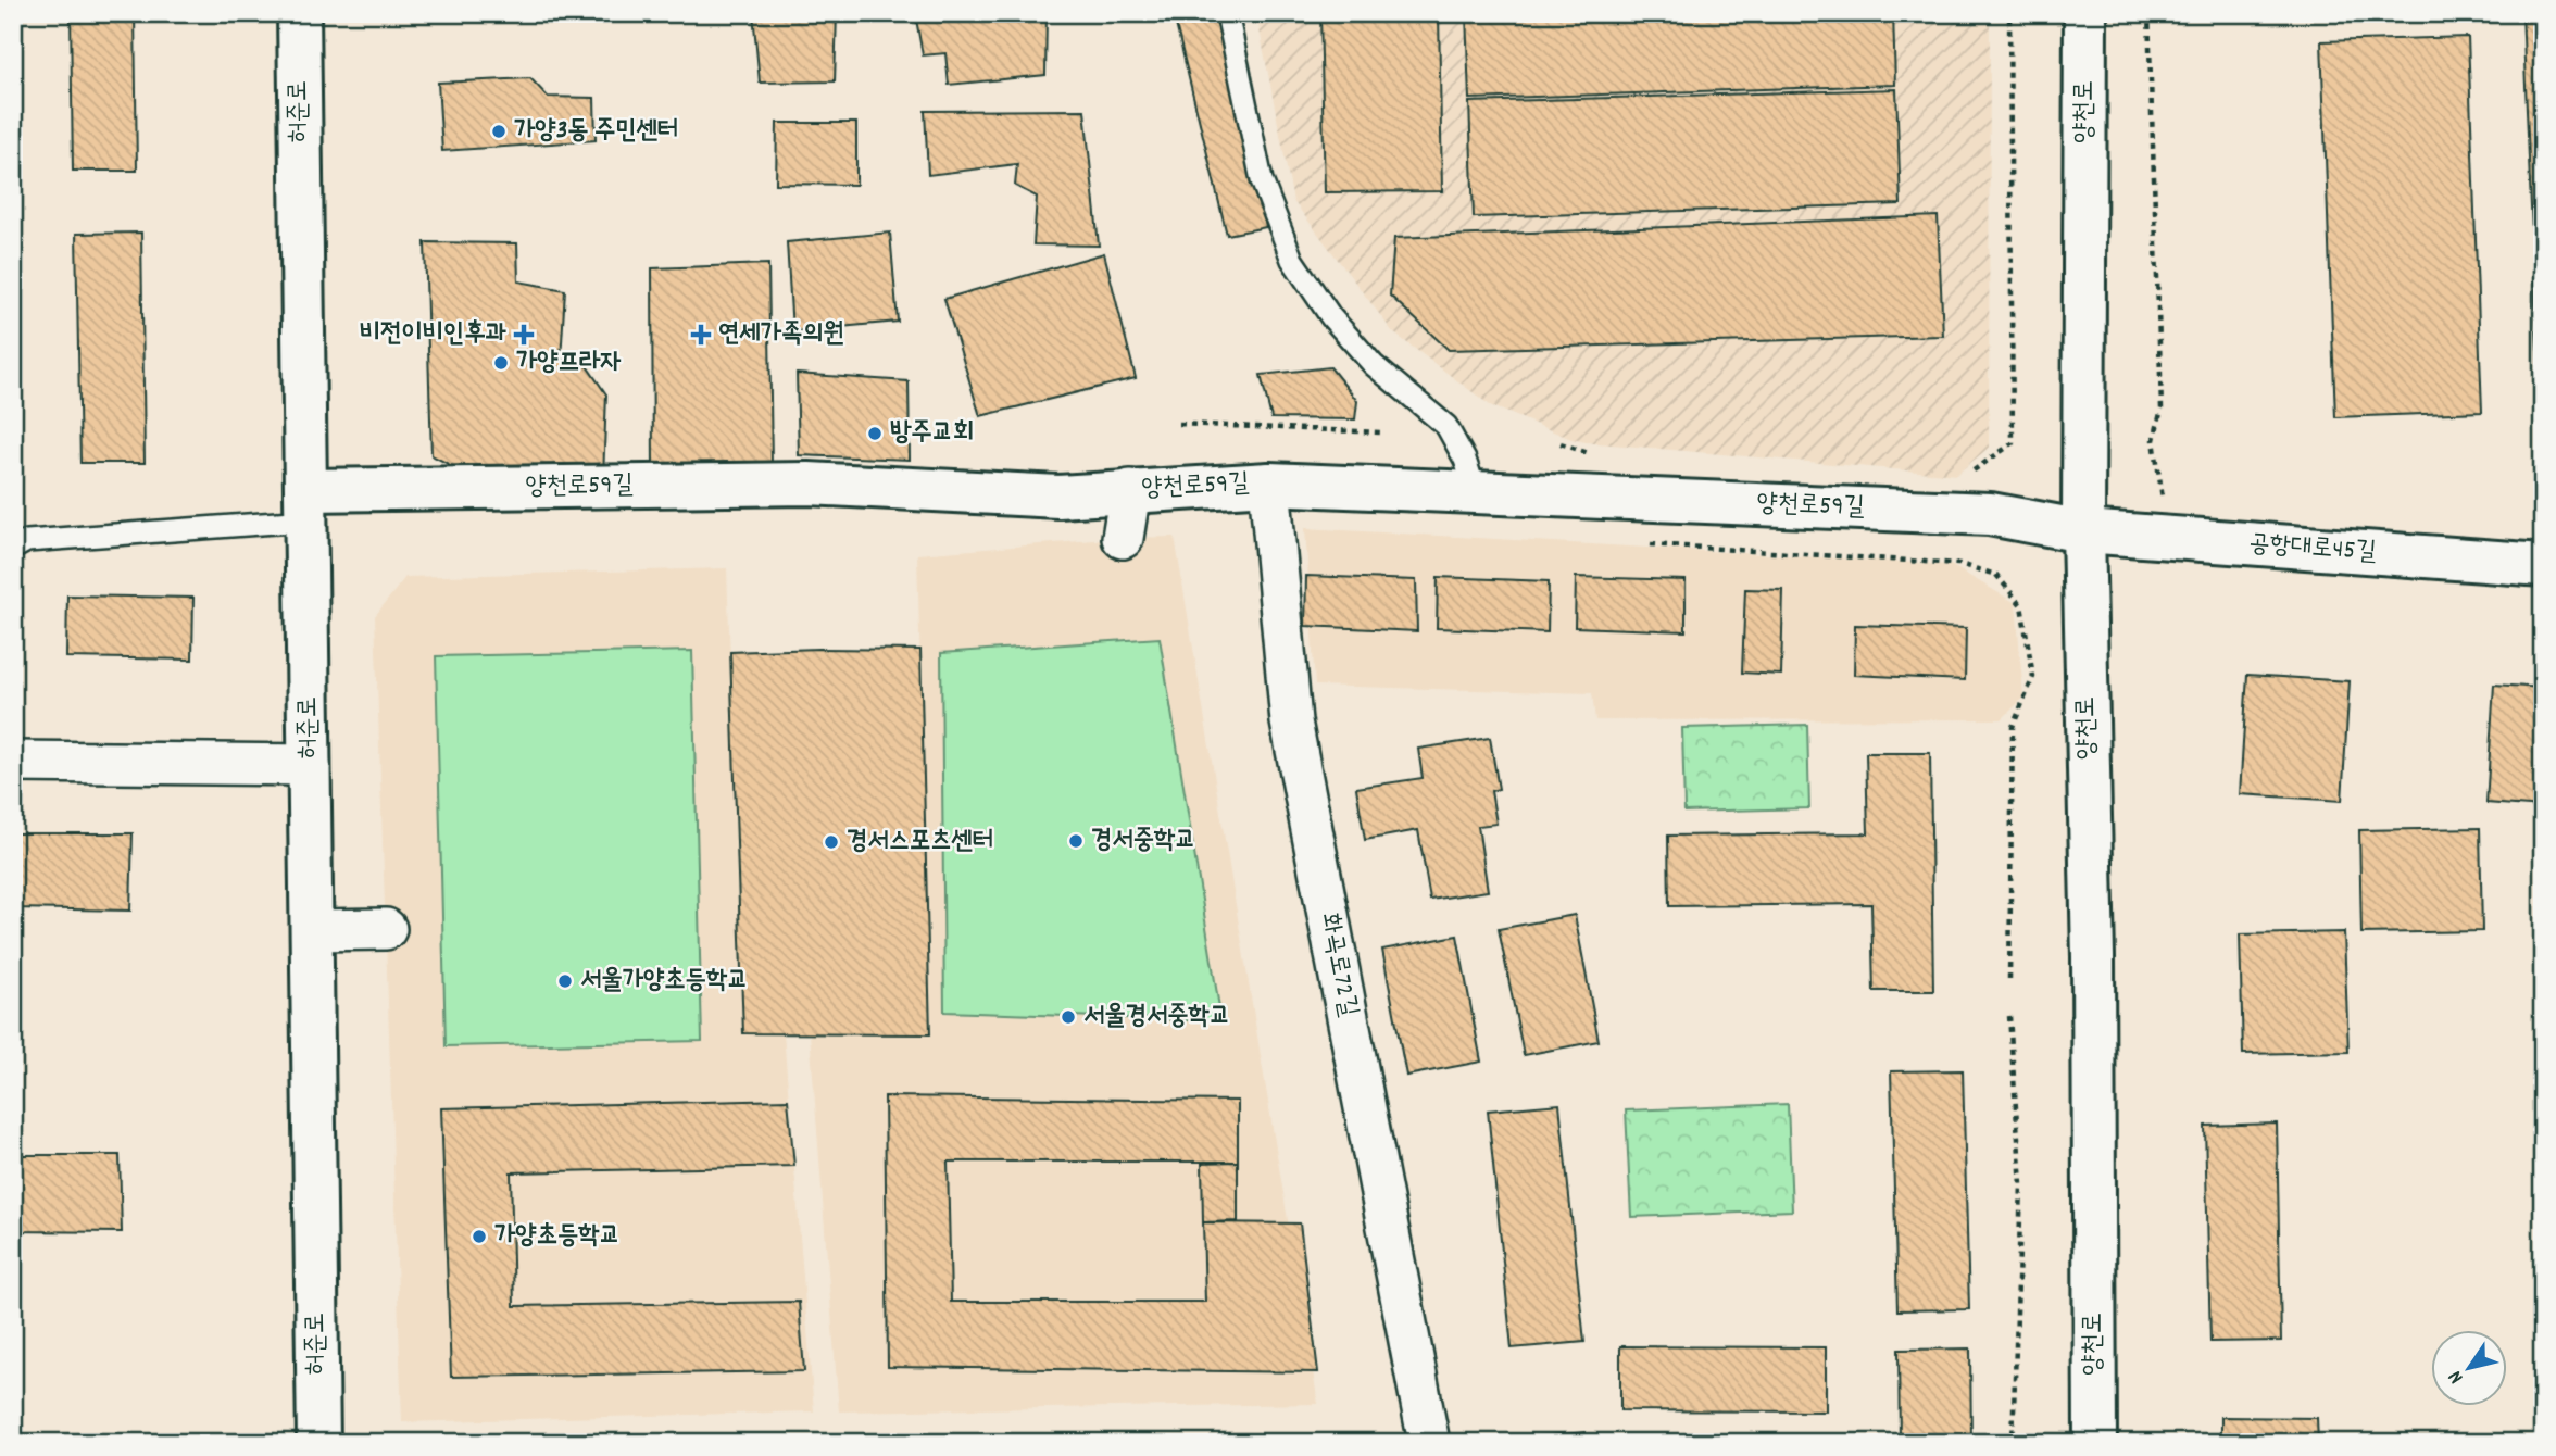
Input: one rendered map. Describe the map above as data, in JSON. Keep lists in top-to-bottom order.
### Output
{
  "streets": {
    "street": [
      "허준로",
      "양천로",
      "양천로59길",
      "공항대로45길",
      "화곡로72길"
    ]
  },
  "crossings": [
    ["허준로", "양천로59길"],
    ["양천로", "양천로59길"],
    ["양천로", "공항대로45길"],
    ["양천로59길", "공항대로45길"],
    ["양천로59길", "화곡로72길"]
  ],
  "places": {
    "other": [
      "가양3동 주민센터",
      "가양프라자",
      "방주교회",
      "경서중학교",
      "경서스포츠센터",
      "서울가양초등학교",
      "서울경서중학교",
      "가양초등학교"
    ],
    "health": ["비전이비인후과", "연세가족의원"]
  },
  "north": "bottom left"
}
